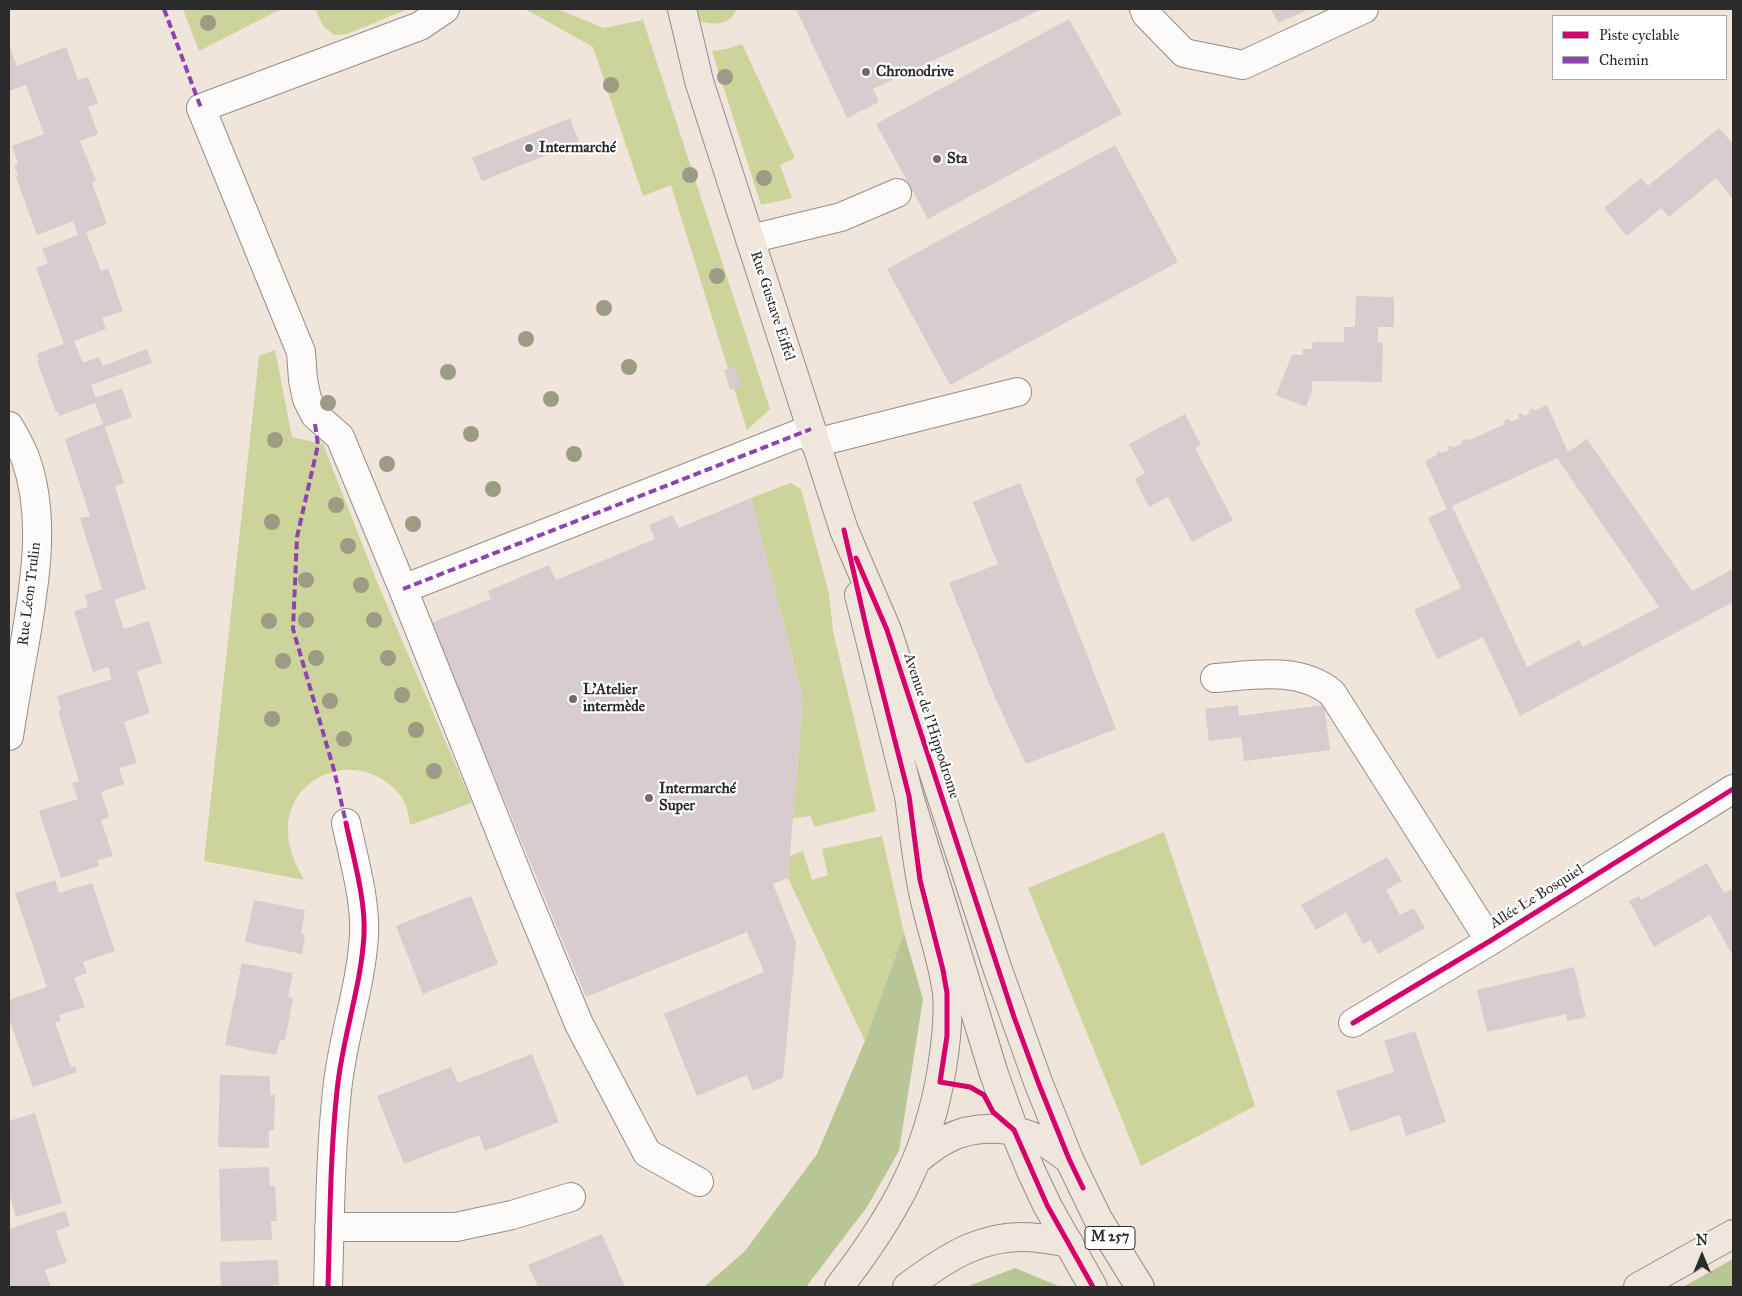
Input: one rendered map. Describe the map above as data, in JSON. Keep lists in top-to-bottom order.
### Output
{
  "streets": {
    "main road": ["Rue Gustave Eiffel", "Avenue de l'Hippodrome", "M 257"],
    "street": ["Rue Léon Trulin", "Allée Le Bosquiel"]
  },
  "crossings": [
    ["Rue Gustave Eiffel", "Avenue de l'Hippodrome"],
    ["Rue Gustave Eiffel", "M 257"],
    ["Avenue de l'Hippodrome", "M 257"]
  ],
  "places": [
    "Chronodrive",
    "Intermarché",
    "Sta",
    "L'Atelier intermède",
    "Intermarché Super"
  ],
  "legend": ["Piste cyclable", "Chemin"],
  "north": "top"
}
